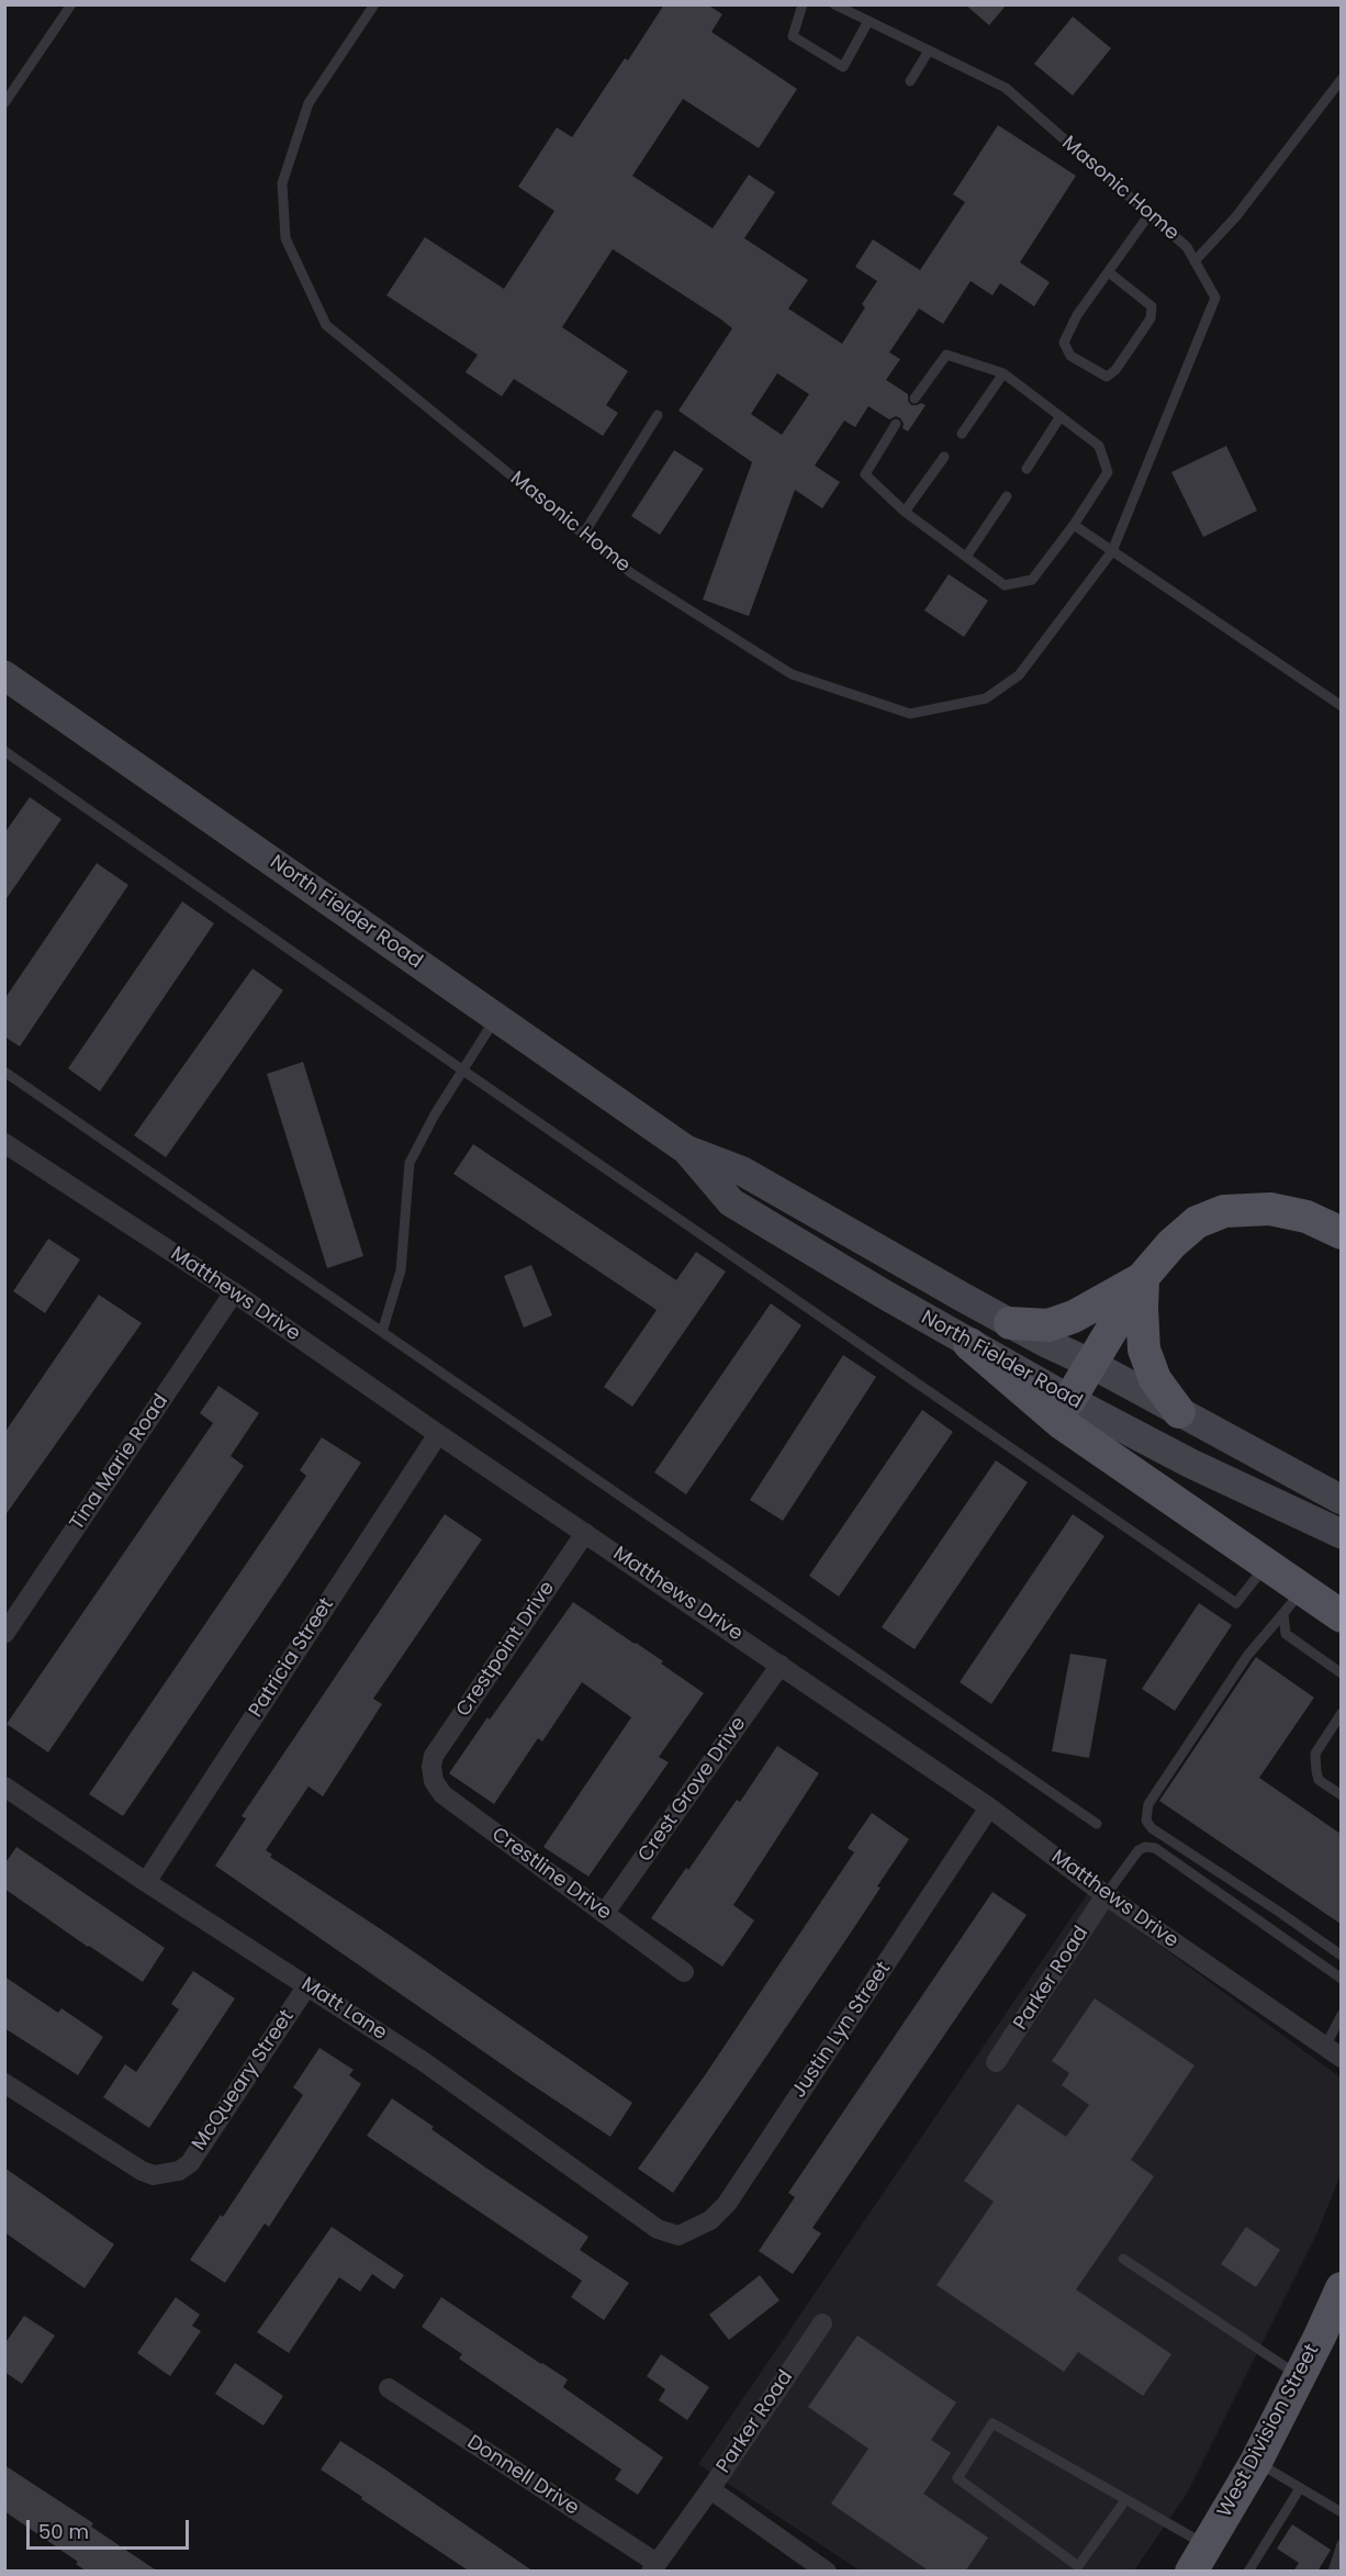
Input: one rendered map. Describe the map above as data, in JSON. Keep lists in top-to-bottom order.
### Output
{
  "streets": {
    "main road": ["North Fielder Road", "West Division Street"],
    "street": [
      "Matthews Drive",
      "Tina Marie Road",
      "Crestpoint Drive",
      "Patricia Street",
      "Crest Grove Drive",
      "Crestline Drive",
      "Parker Road",
      "Matt Lane",
      "Justin Lyn Street",
      "McQueary Street",
      "Donnell Drive"
    ],
    "lane": ["Masonic Home"]
  },
  "crossings": [
    ["Matthews Drive", "Tina Marie Road"],
    ["Matthews Drive", "Crestpoint Drive"],
    ["Matthews Drive", "Patricia Street"],
    ["Matthews Drive", "Crest Grove Drive"],
    ["Matthews Drive", "Parker Road"],
    ["Matthews Drive", "Justin Lyn Street"],
    ["Crestpoint Drive", "Crestline Drive"],
    ["Patricia Street", "Matt Lane"],
    ["Crest Grove Drive", "Crestline Drive"],
    ["Parker Road", "Donnell Drive"],
    ["Matt Lane", "Justin Lyn Street"],
    ["Matt Lane", "McQueary Street"]
  ],
  "scale_bar": "50 m"
}
